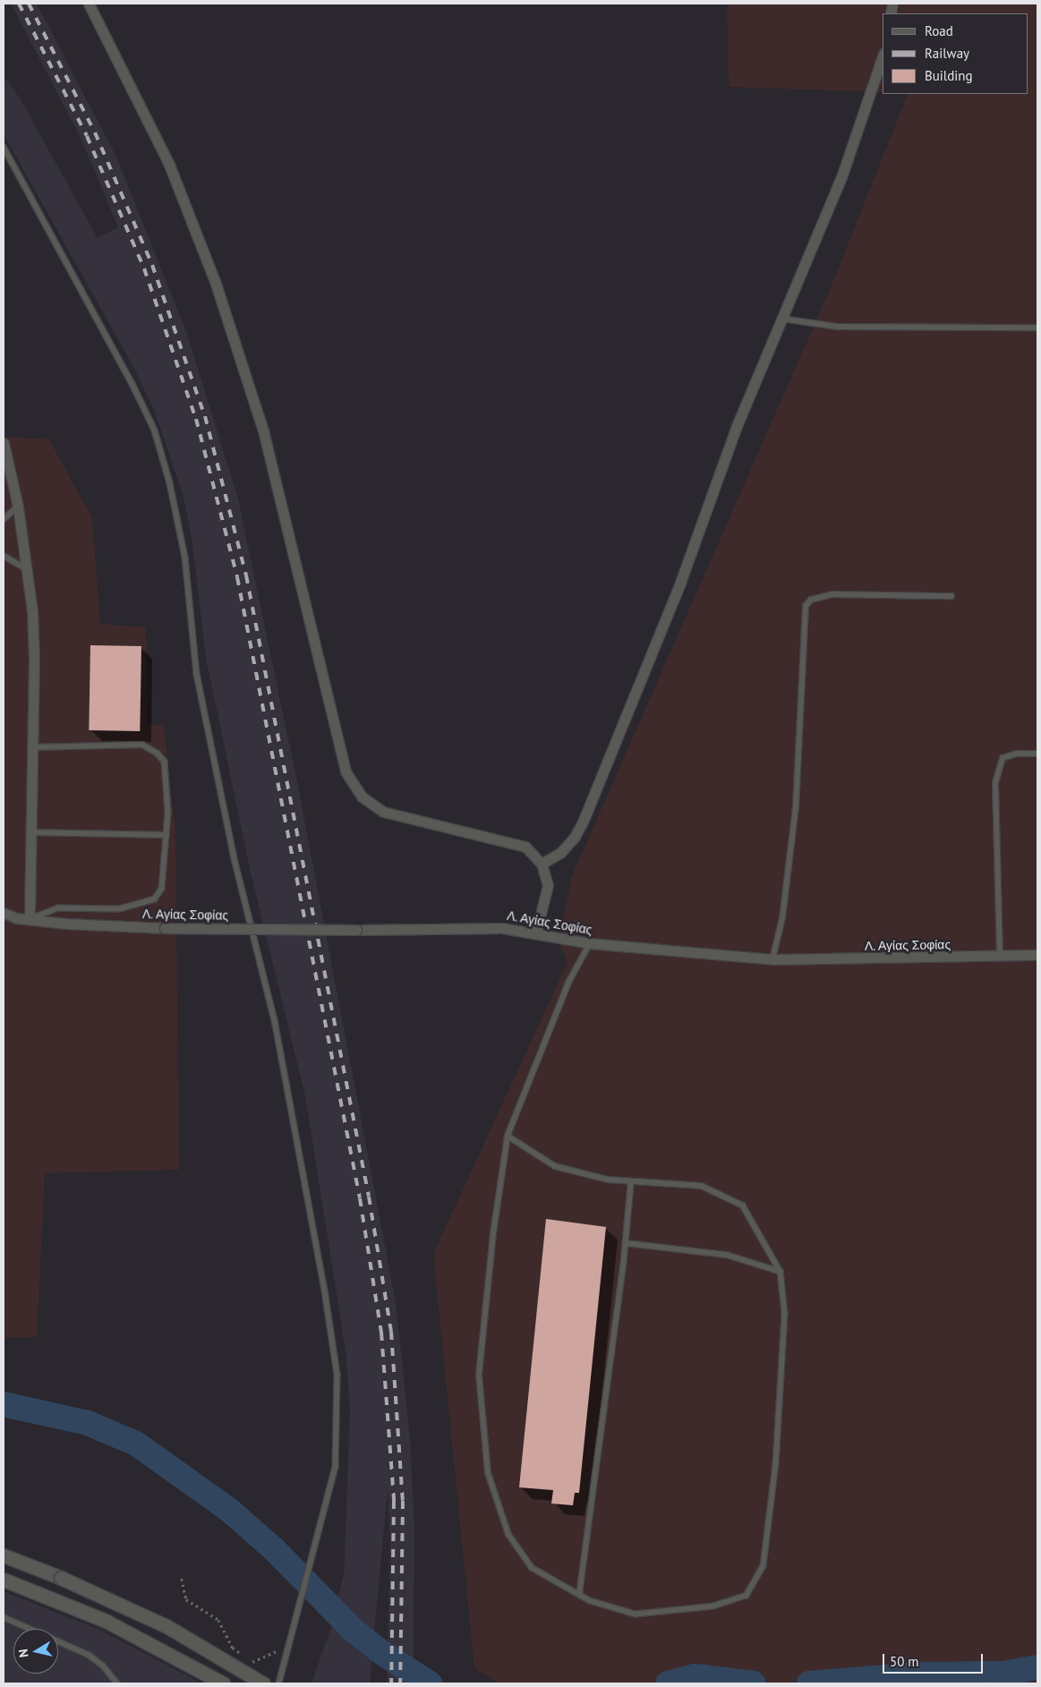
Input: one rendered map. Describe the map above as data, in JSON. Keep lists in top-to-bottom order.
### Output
{
  "streets": {
    "street": ["Λ. Αγίας Σοφίας"]
  },
  "legend": ["Road", "Railway", "Building"],
  "scale_bar": "50 m",
  "north": "left"
}
